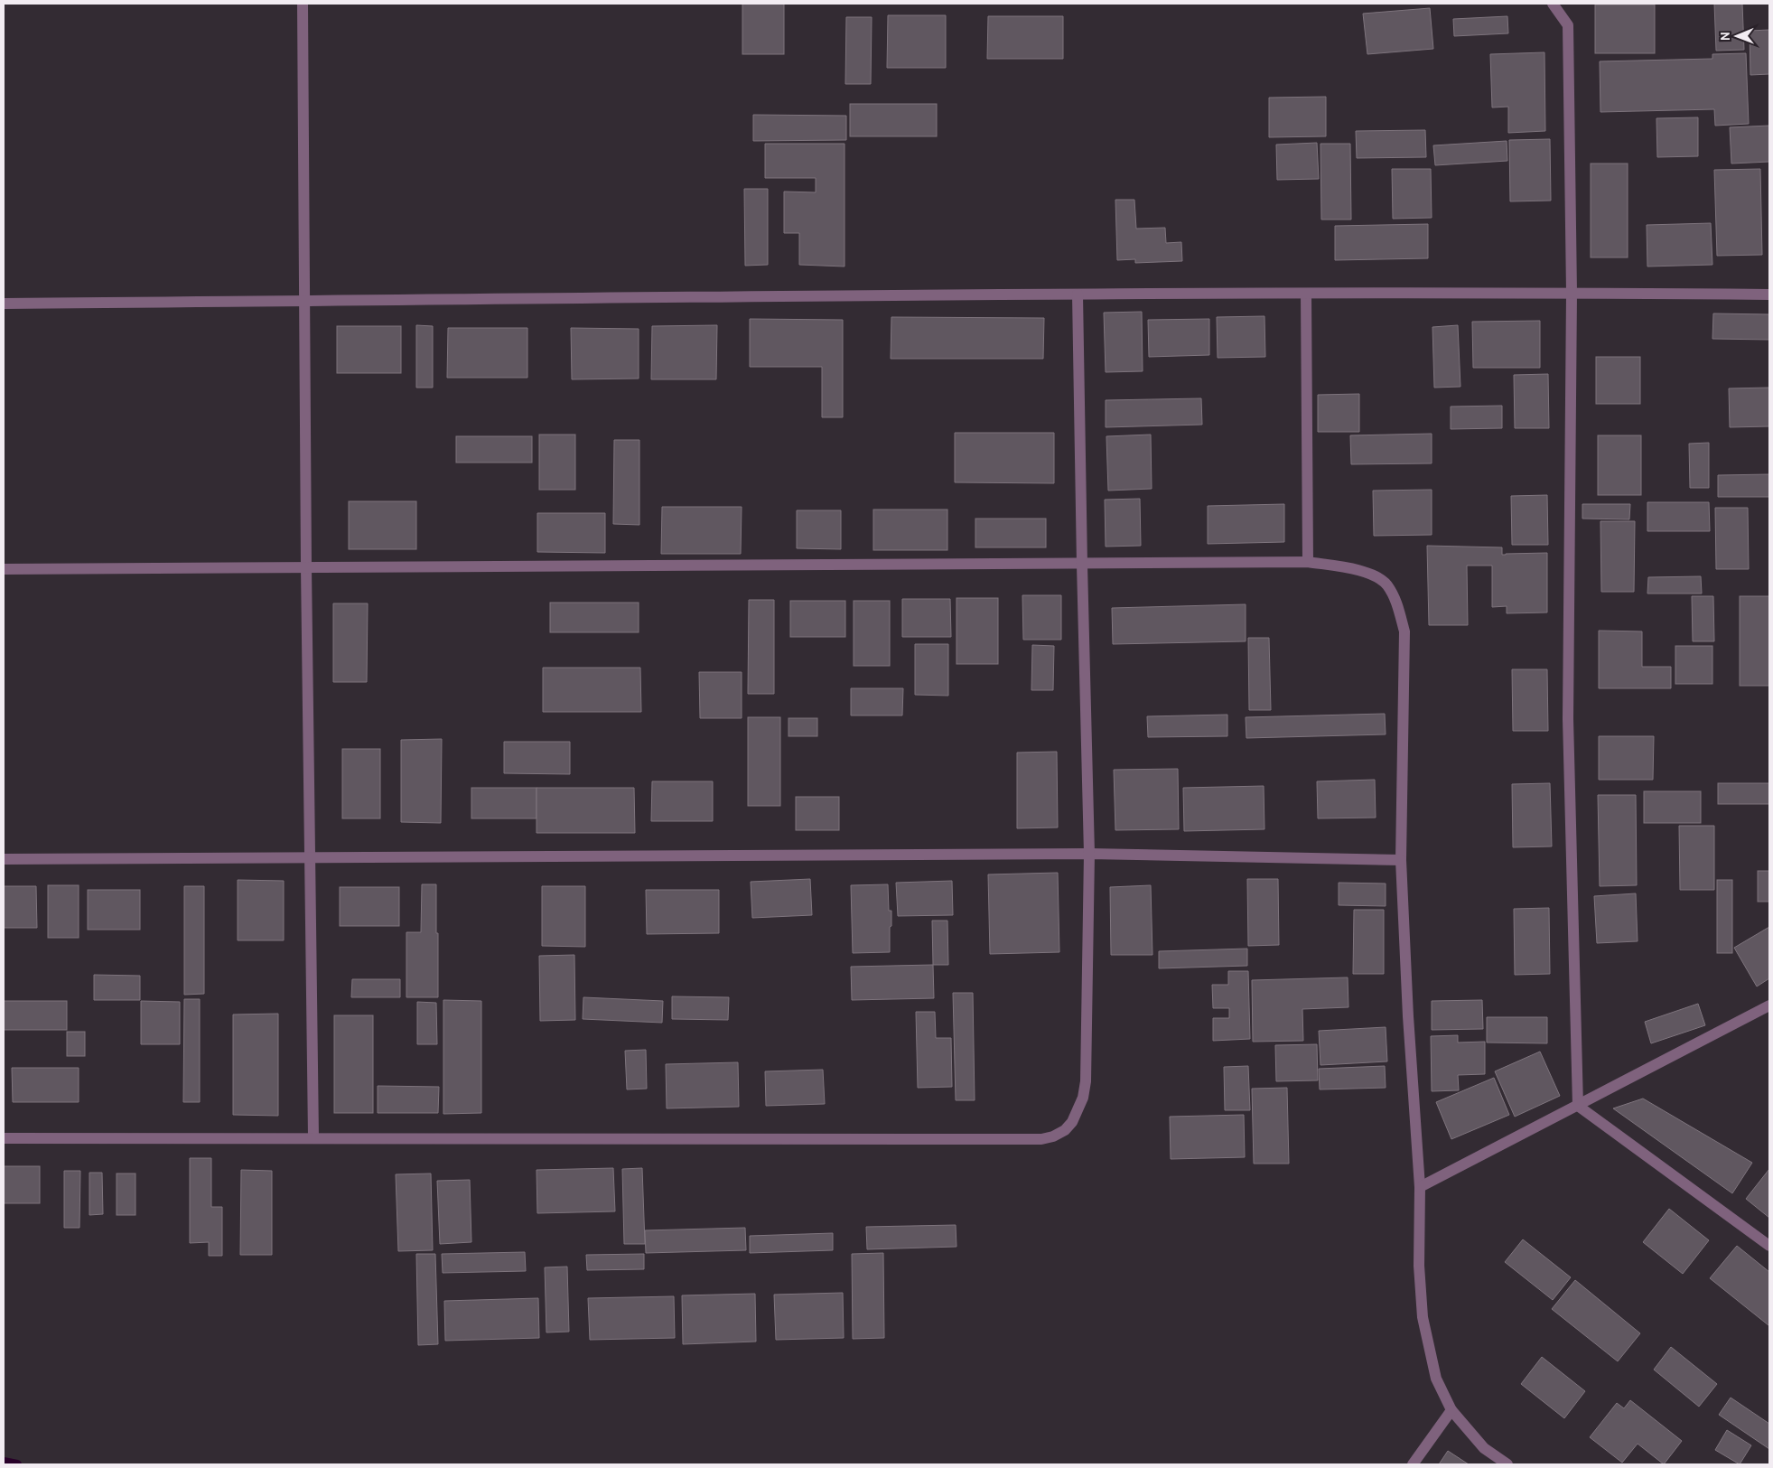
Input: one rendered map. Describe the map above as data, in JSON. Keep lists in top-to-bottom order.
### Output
{
  "north": "left"
}
